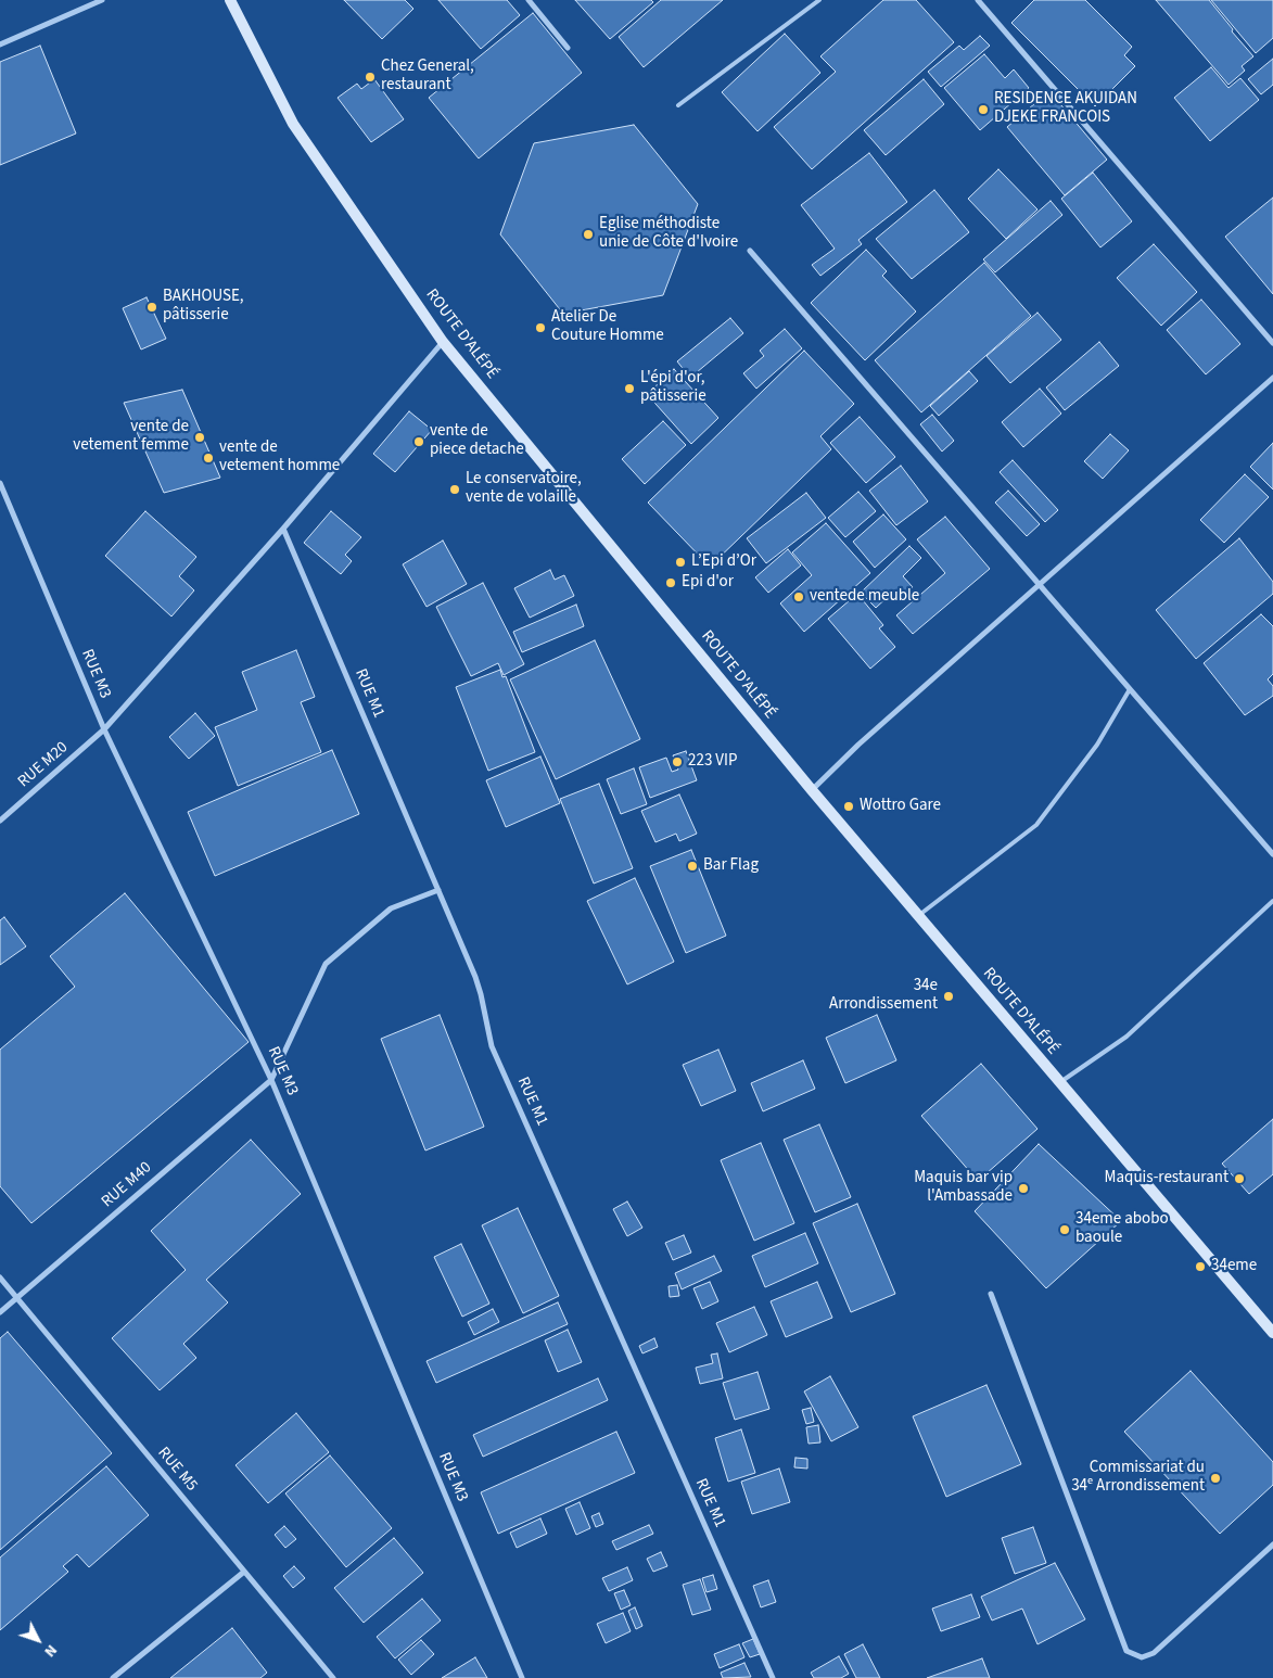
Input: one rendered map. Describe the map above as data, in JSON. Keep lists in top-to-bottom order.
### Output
{
  "streets": {
    "main road": ["ROUTE D'ALÉPÉ"],
    "street": [
      "RUE M3",
      "RUE M1",
      "RUE M20",
      "RUE M40",
      "RUE M5"
    ]
  },
  "crossings": [
    ["ROUTE D'ALÉPÉ", "RUE M20"],
    ["RUE M3", "RUE M20"],
    ["RUE M3", "RUE M40"],
    ["RUE M1", "RUE M20"],
    ["RUE M40", "RUE M5"]
  ],
  "places": [
    "Chez General, restaurant",
    "RESIDENCE AKUIDAN DJEKE FRANCOIS",
    "Eglise méthodiste unie de Côte d'Ivoire",
    "BAKHOUSE, pâtisserie",
    "Atelier De Couture Homme",
    "L'épi d'or, pâtisserie",
    "vente de vetement femme",
    "vente de piece detache",
    "vente de vetement homme",
    "Le conservatoire, vente de volaille",
    "L’Epi d’Or",
    "Epi d'or",
    "ventede meuble",
    "223 VIP",
    "Wottro Gare",
    "Bar Flag",
    "34e Arrondissement",
    "Maquis-restaurant",
    "Maquis bar vip l'Ambassade",
    "34eme abobo baoule",
    "34eme",
    "Commissariat du 34ᵉ Arrondissement"
  ],
  "north": "bottom right"
}
